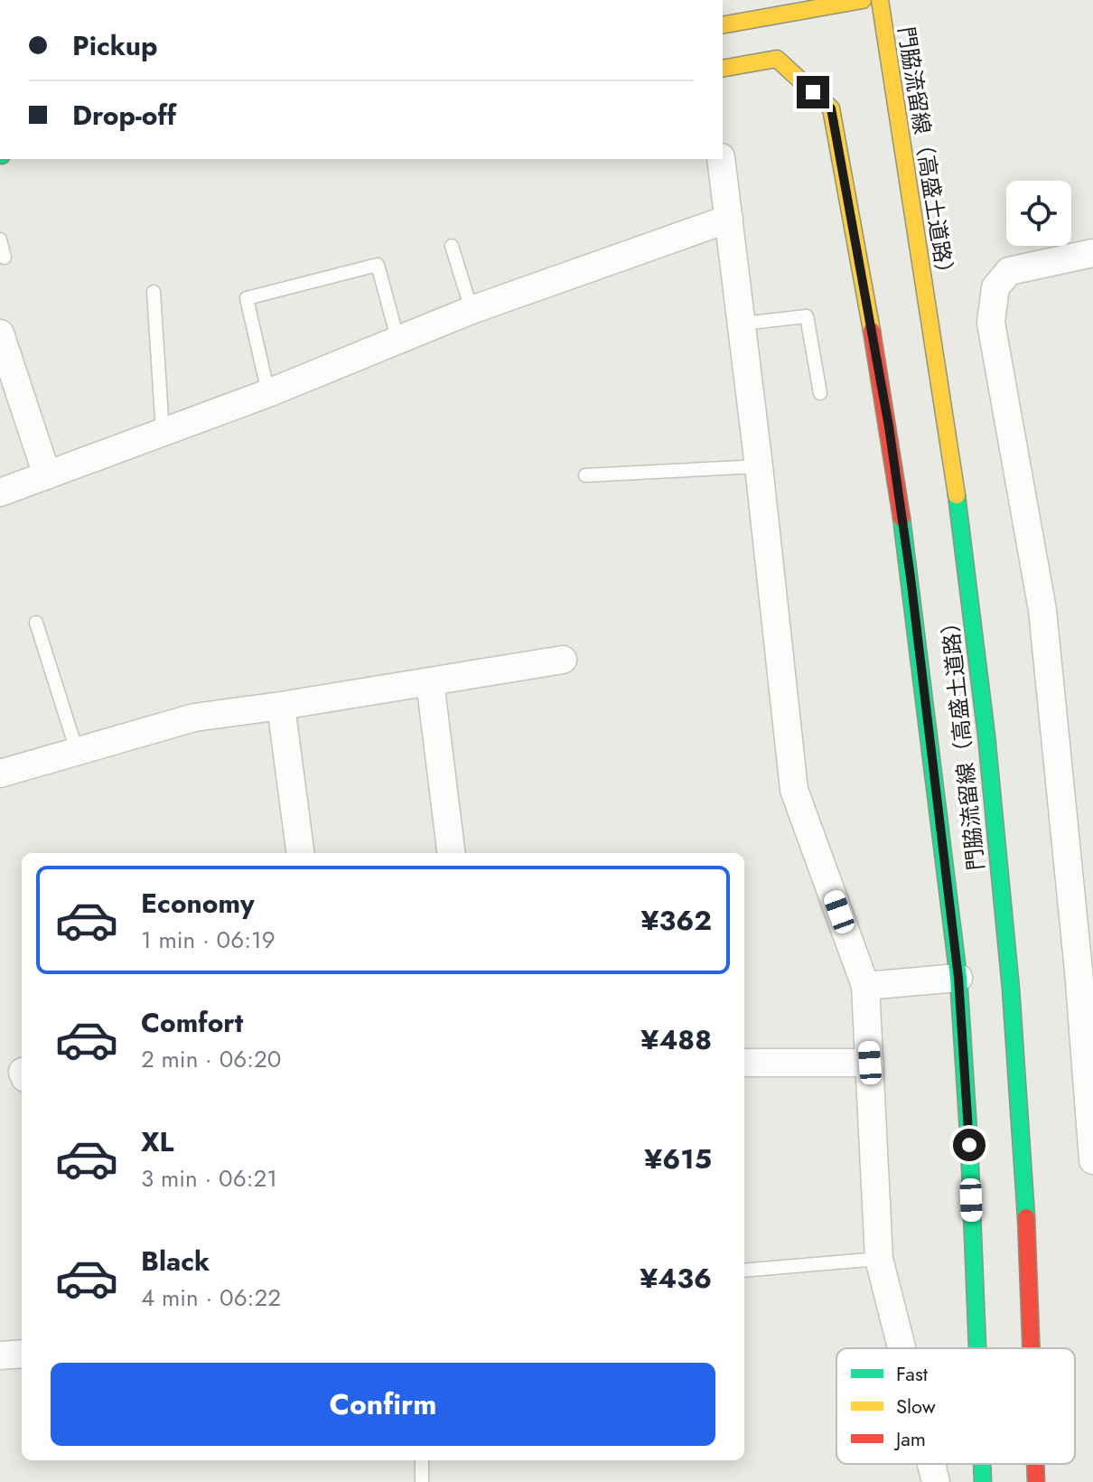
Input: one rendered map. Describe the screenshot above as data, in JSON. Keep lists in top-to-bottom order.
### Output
{
  "streets": {
    "street": ["門脇流留線（高盛土道路）"]
  },
  "legend": ["Fast", "Slow", "Jam"],
  "page": {
    "banner": ["Pickup", "Drop-off"],
    "list": [
      {
        "name": "Economy",
        "note": "1 min · 06:19",
        "value": "¥362"
      },
      {
        "name": "Comfort",
        "note": "2 min · 06:20",
        "value": "¥488"
      },
      {
        "name": "XL",
        "note": "3 min · 06:21",
        "value": "¥615"
      },
      {
        "name": "Black",
        "note": "4 min · 06:22",
        "value": "¥436"
      }
    ],
    "buttons": "Confirm"
  }
}
